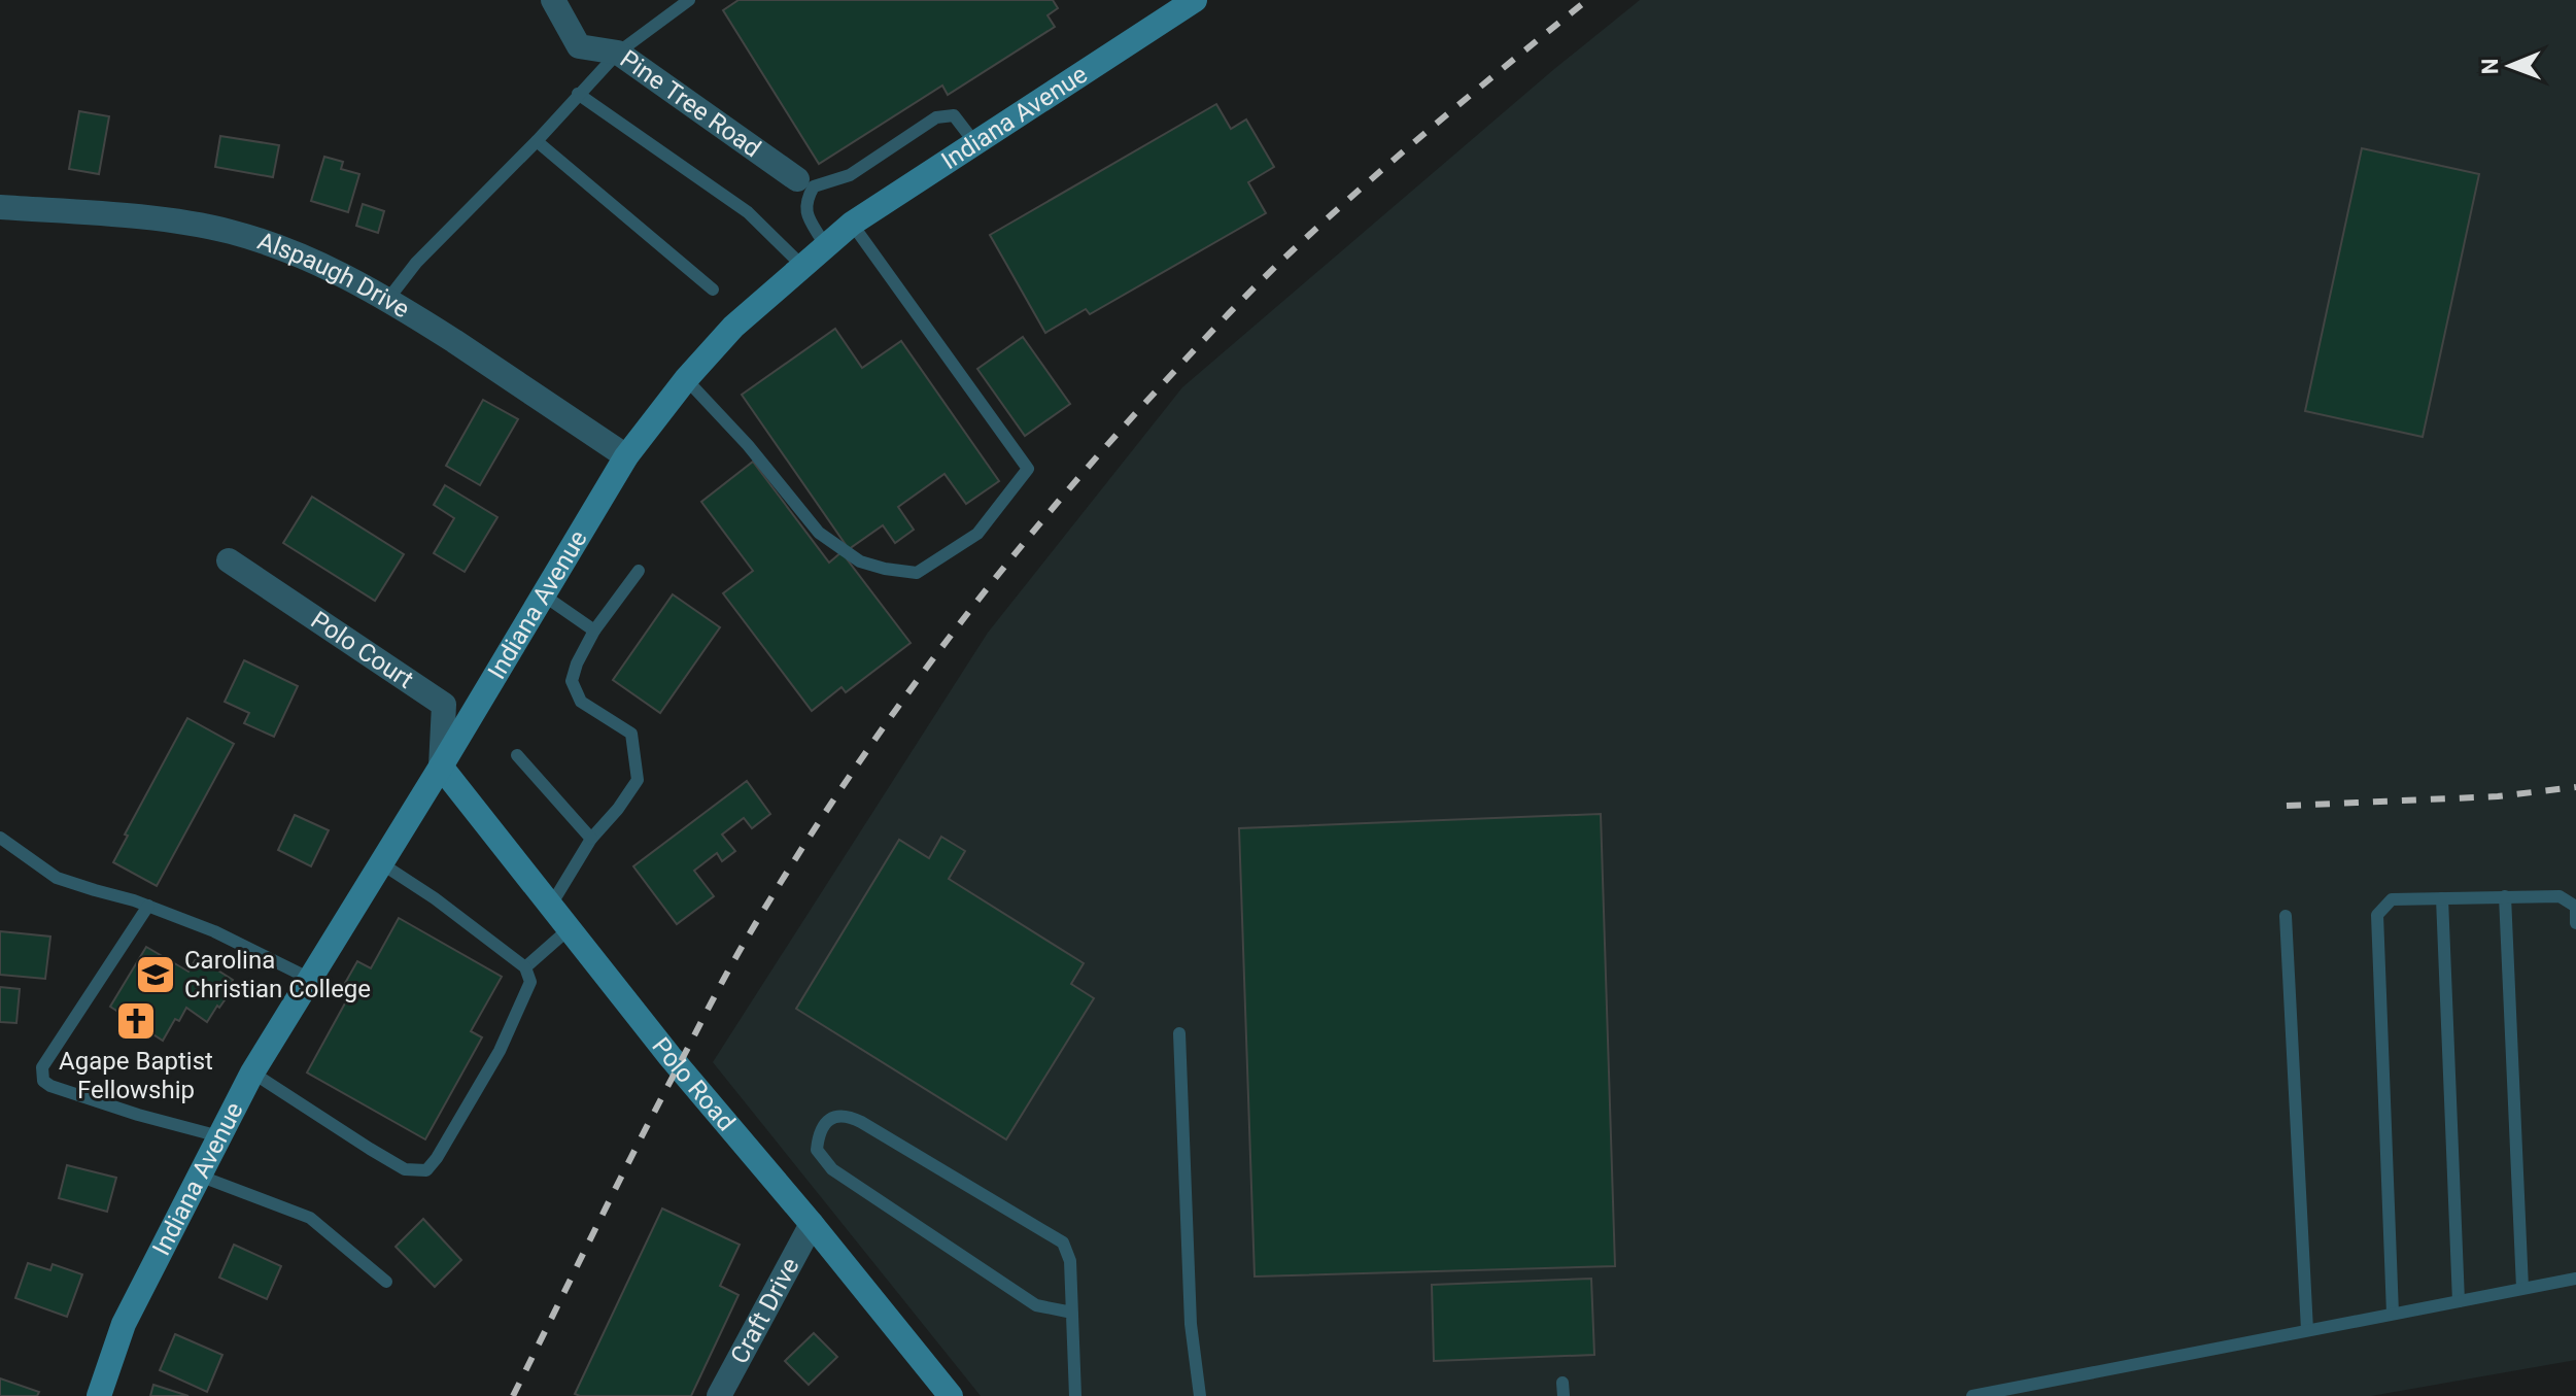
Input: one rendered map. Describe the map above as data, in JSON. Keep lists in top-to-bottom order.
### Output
{
  "streets": {
    "main road": ["Indiana Avenue", "Polo Road"],
    "street": [
      "Pine Tree Road",
      "Alspaugh Drive",
      "Polo Court",
      "Craft Drive"
    ]
  },
  "crossings": [
    ["Indiana Avenue", "Alspaugh Drive"],
    ["Indiana Avenue", "Polo Court"],
    ["Indiana Avenue", "Polo Road"],
    ["Polo Court", "Polo Road"],
    ["Polo Road", "Craft Drive"]
  ],
  "places": {
    "school or university": ["Carolina Christian College"],
    "church": ["Agape Baptist Fellowship"]
  },
  "north": "left"
}
